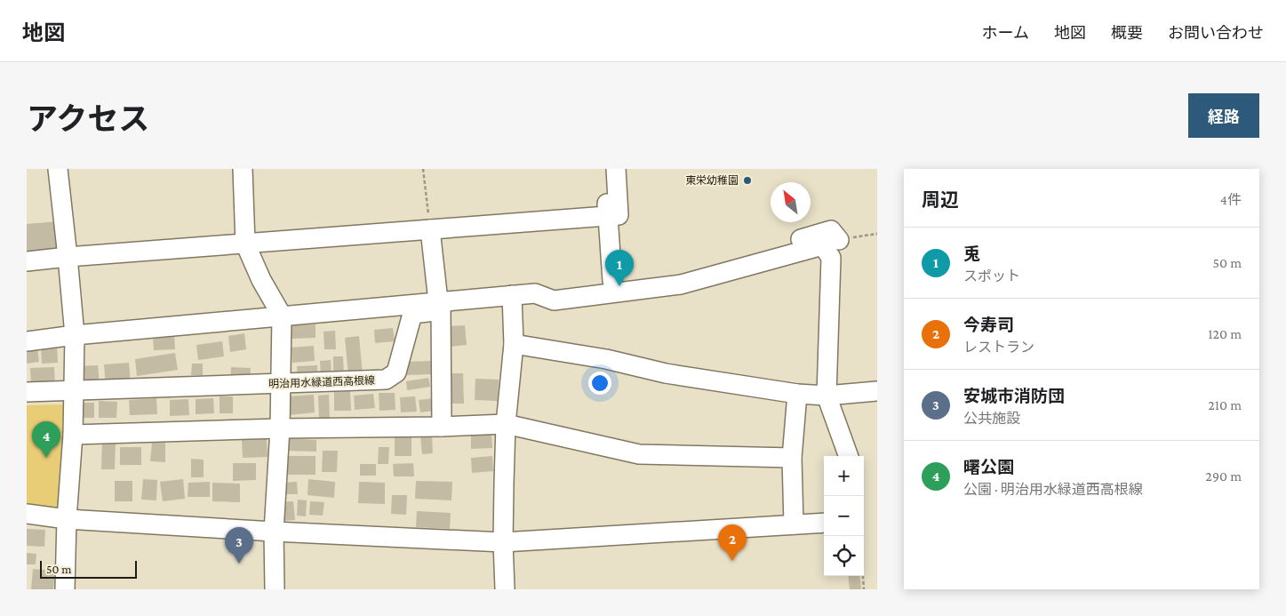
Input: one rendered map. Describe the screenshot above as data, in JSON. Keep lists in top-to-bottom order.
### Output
{
  "streets": {
    "street": ["明治用水緑道西高根線"]
  },
  "places": ["東栄幼稚園"],
  "scale_bar": "50 m",
  "north": "top left",
  "page": {
    "header": "地図",
    "nav": [
      "ホーム",
      "地図",
      "概要",
      "お問い合わせ"
    ],
    "title": "アクセス",
    "buttons": "経路",
    "heading": ["周辺", "4件"],
    "list": [
      {
        "mark": "1",
        "name": "兎",
        "note": "スポット",
        "value": "50 m"
      },
      {
        "mark": "2",
        "name": "今寿司",
        "note": "レストラン",
        "value": "120 m"
      },
      {
        "mark": "3",
        "name": "安城市消防団",
        "note": "公共施設",
        "value": "210 m"
      },
      {
        "mark": "4",
        "name": "曙公園",
        "note": "公園 · 明治用水緑道西高根線",
        "value": "290 m"
      }
    ],
    "pins": [
      "1",
      "4",
      "2",
      "3"
    ],
    "map_buttons": ["+", "−"],
    "scale": "50 m"
  }
}
